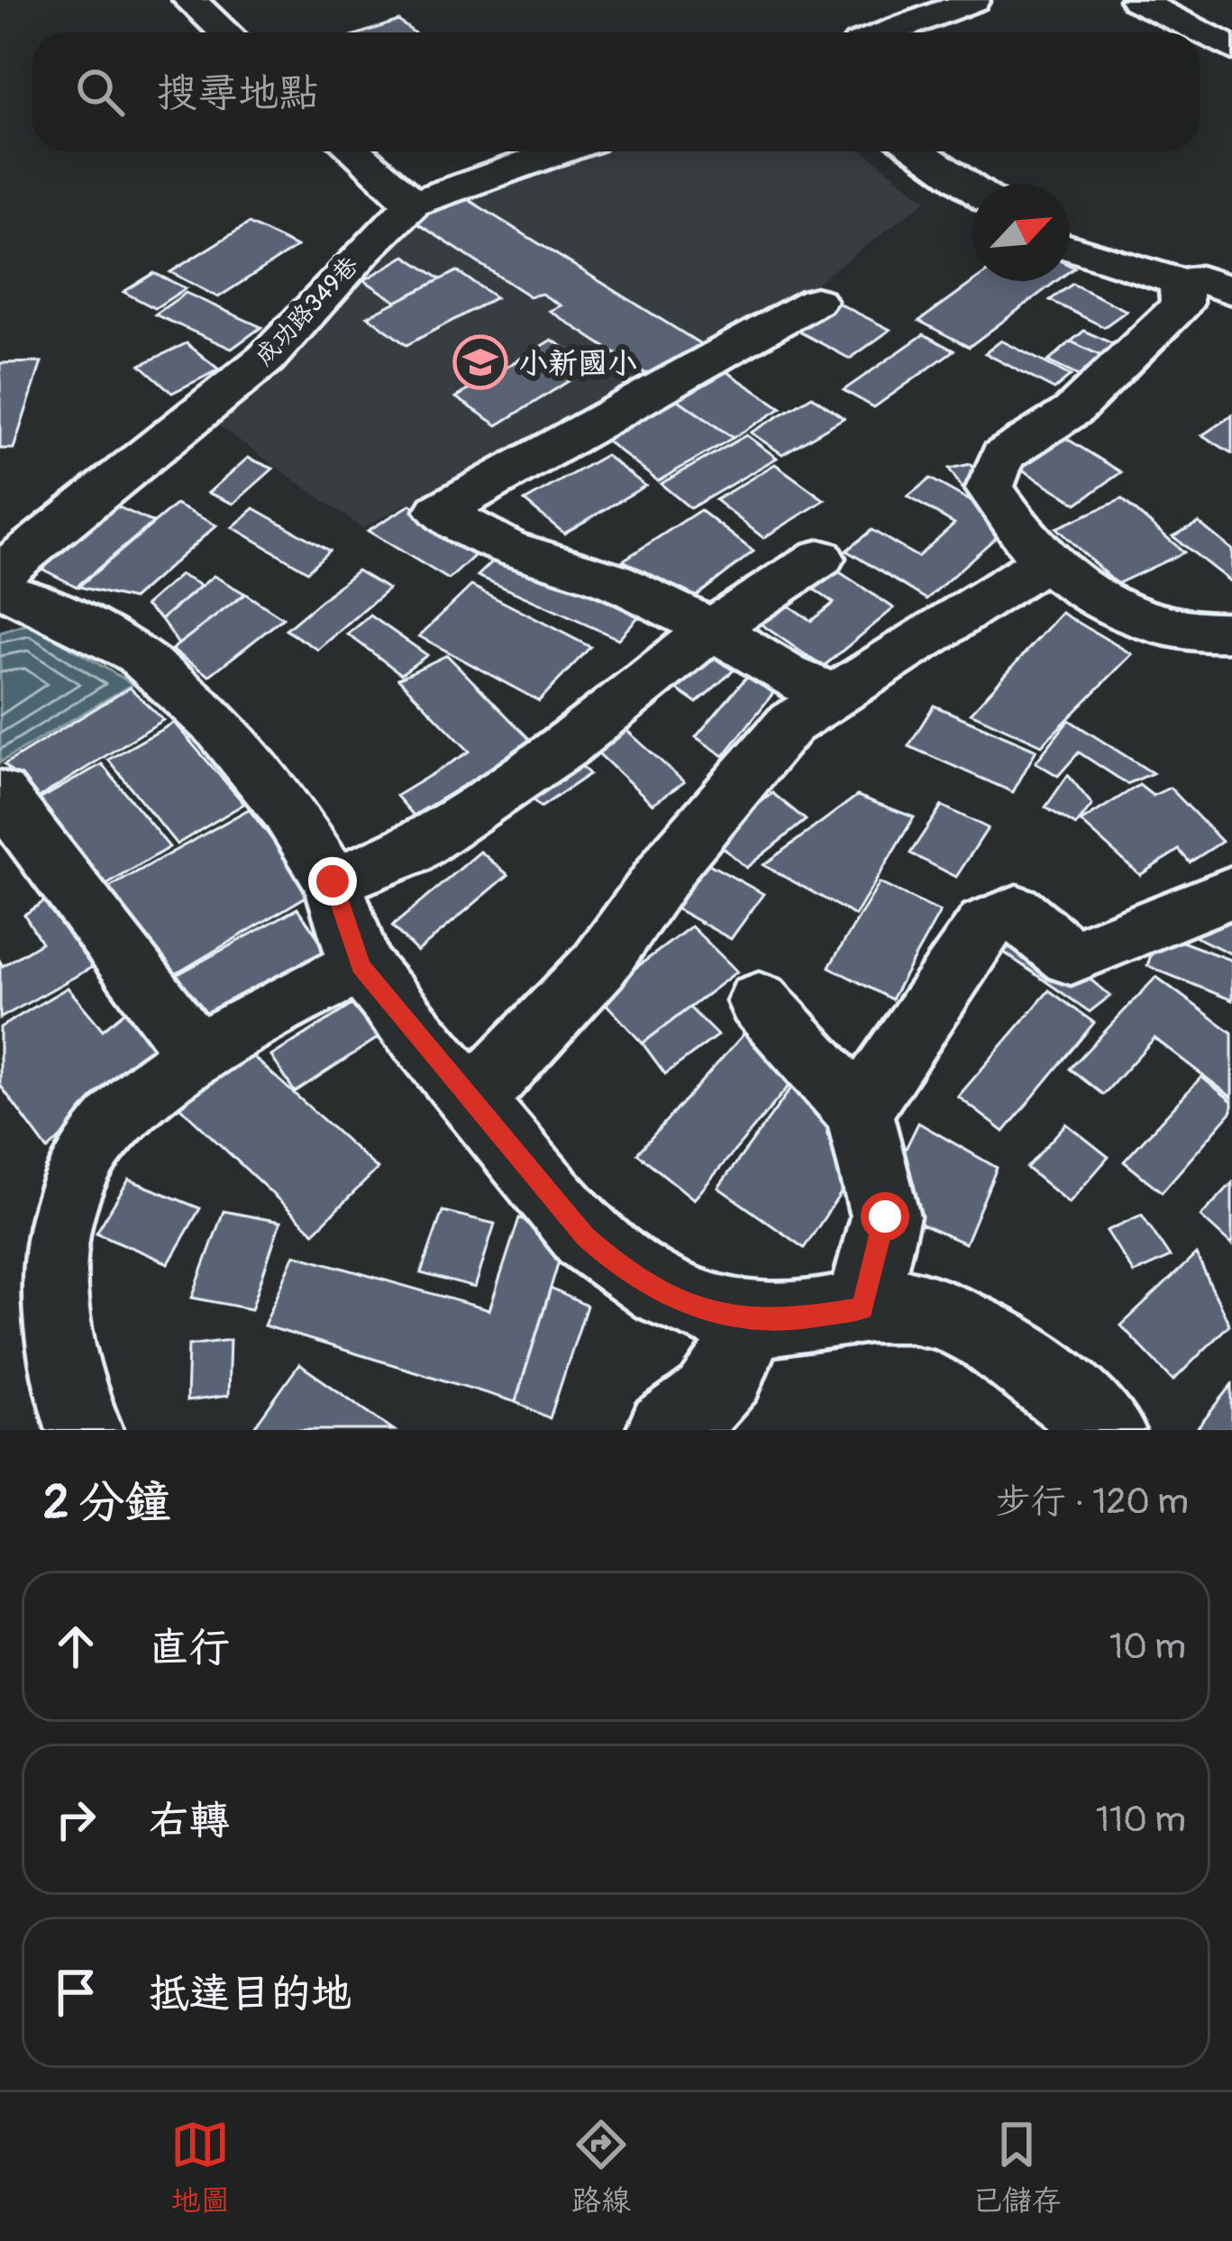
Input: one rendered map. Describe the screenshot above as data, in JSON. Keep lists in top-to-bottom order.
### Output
{
  "streets": {
    "street": ["成功路349巷"]
  },
  "places": {
    "school or university": ["小新國小"]
  },
  "north": "top right",
  "page": {
    "search": "搜尋地點",
    "heading": ["2 分鐘", "步行 · 120 m"],
    "list": [
      ["直行", "10 m"],
      ["右轉", "110 m"],
      "抵達目的地"
    ],
    "nav": ["地圖", "路線", "已儲存"]
  }
}
